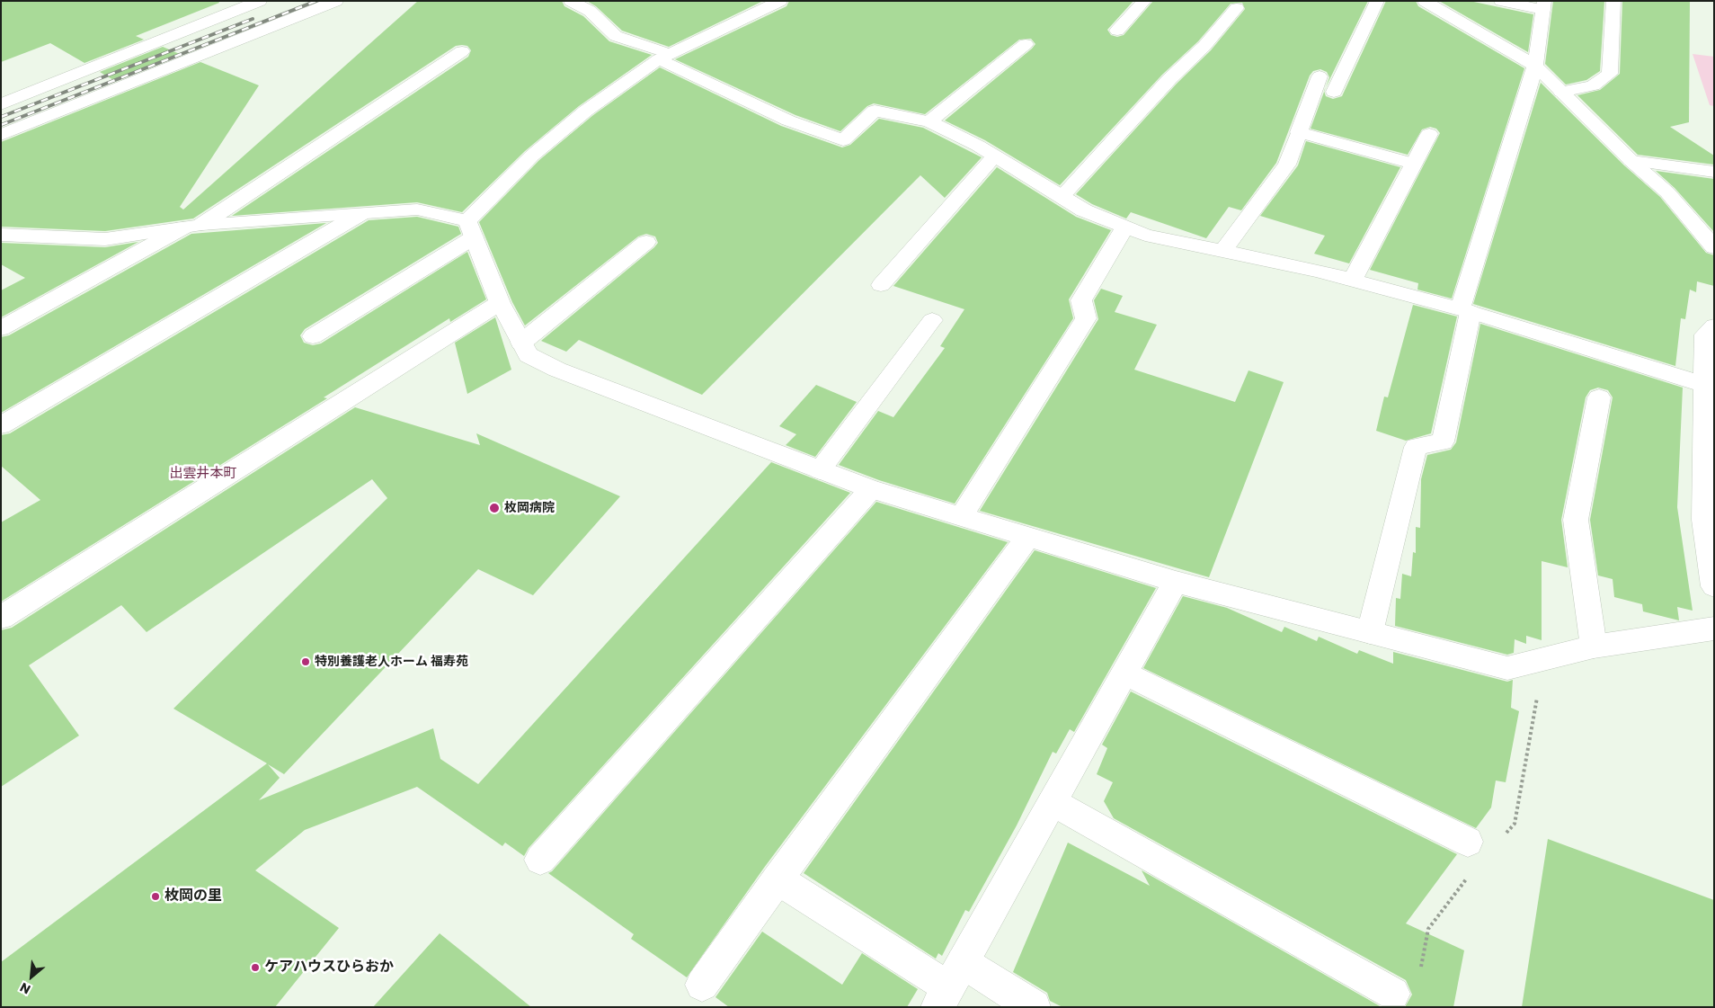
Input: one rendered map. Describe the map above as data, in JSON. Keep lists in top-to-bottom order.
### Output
{
  "districts": ["出雲井本町"],
  "places": [
    "枚岡病院",
    "特別養護老人ホーム 福寿苑",
    "枚岡の里",
    "ケアハウスひらおか"
  ],
  "north": "bottom left"
}
